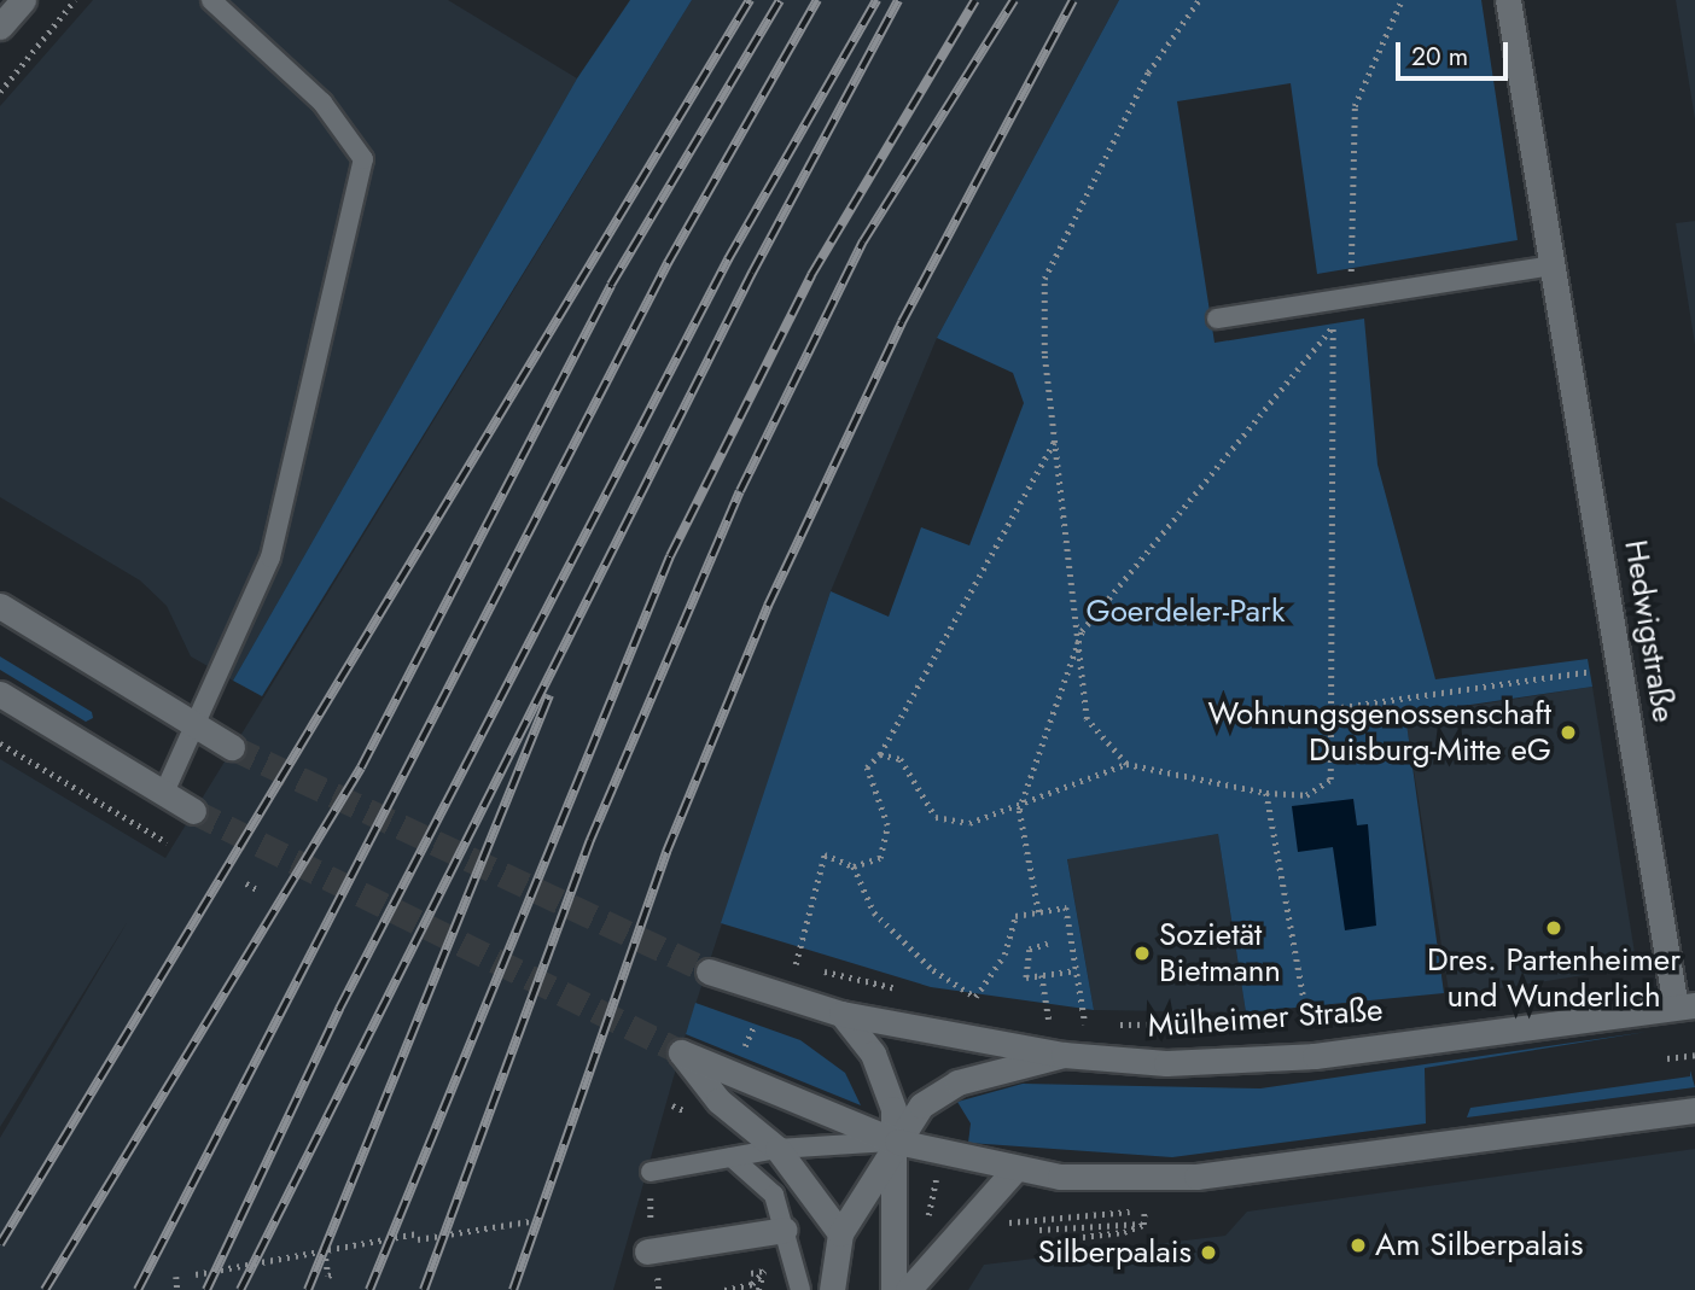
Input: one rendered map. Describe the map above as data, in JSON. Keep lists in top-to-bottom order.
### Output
{
  "streets": {
    "main road": ["Hedwigstraße", "Mülheimer Straße"]
  },
  "crossings": [
    ["Hedwigstraße", "Mülheimer Straße"]
  ],
  "parks": ["Goerdeler-Park"],
  "places": [
    "Wohnungsgenossenschaft Duisburg-Mitte eG",
    "Dres. Partenheimer und Wunderlich",
    "Sozietät Bietmann",
    "Am Silberpalais",
    "Silberpalais"
  ],
  "scale_bar": "20 m"
}
